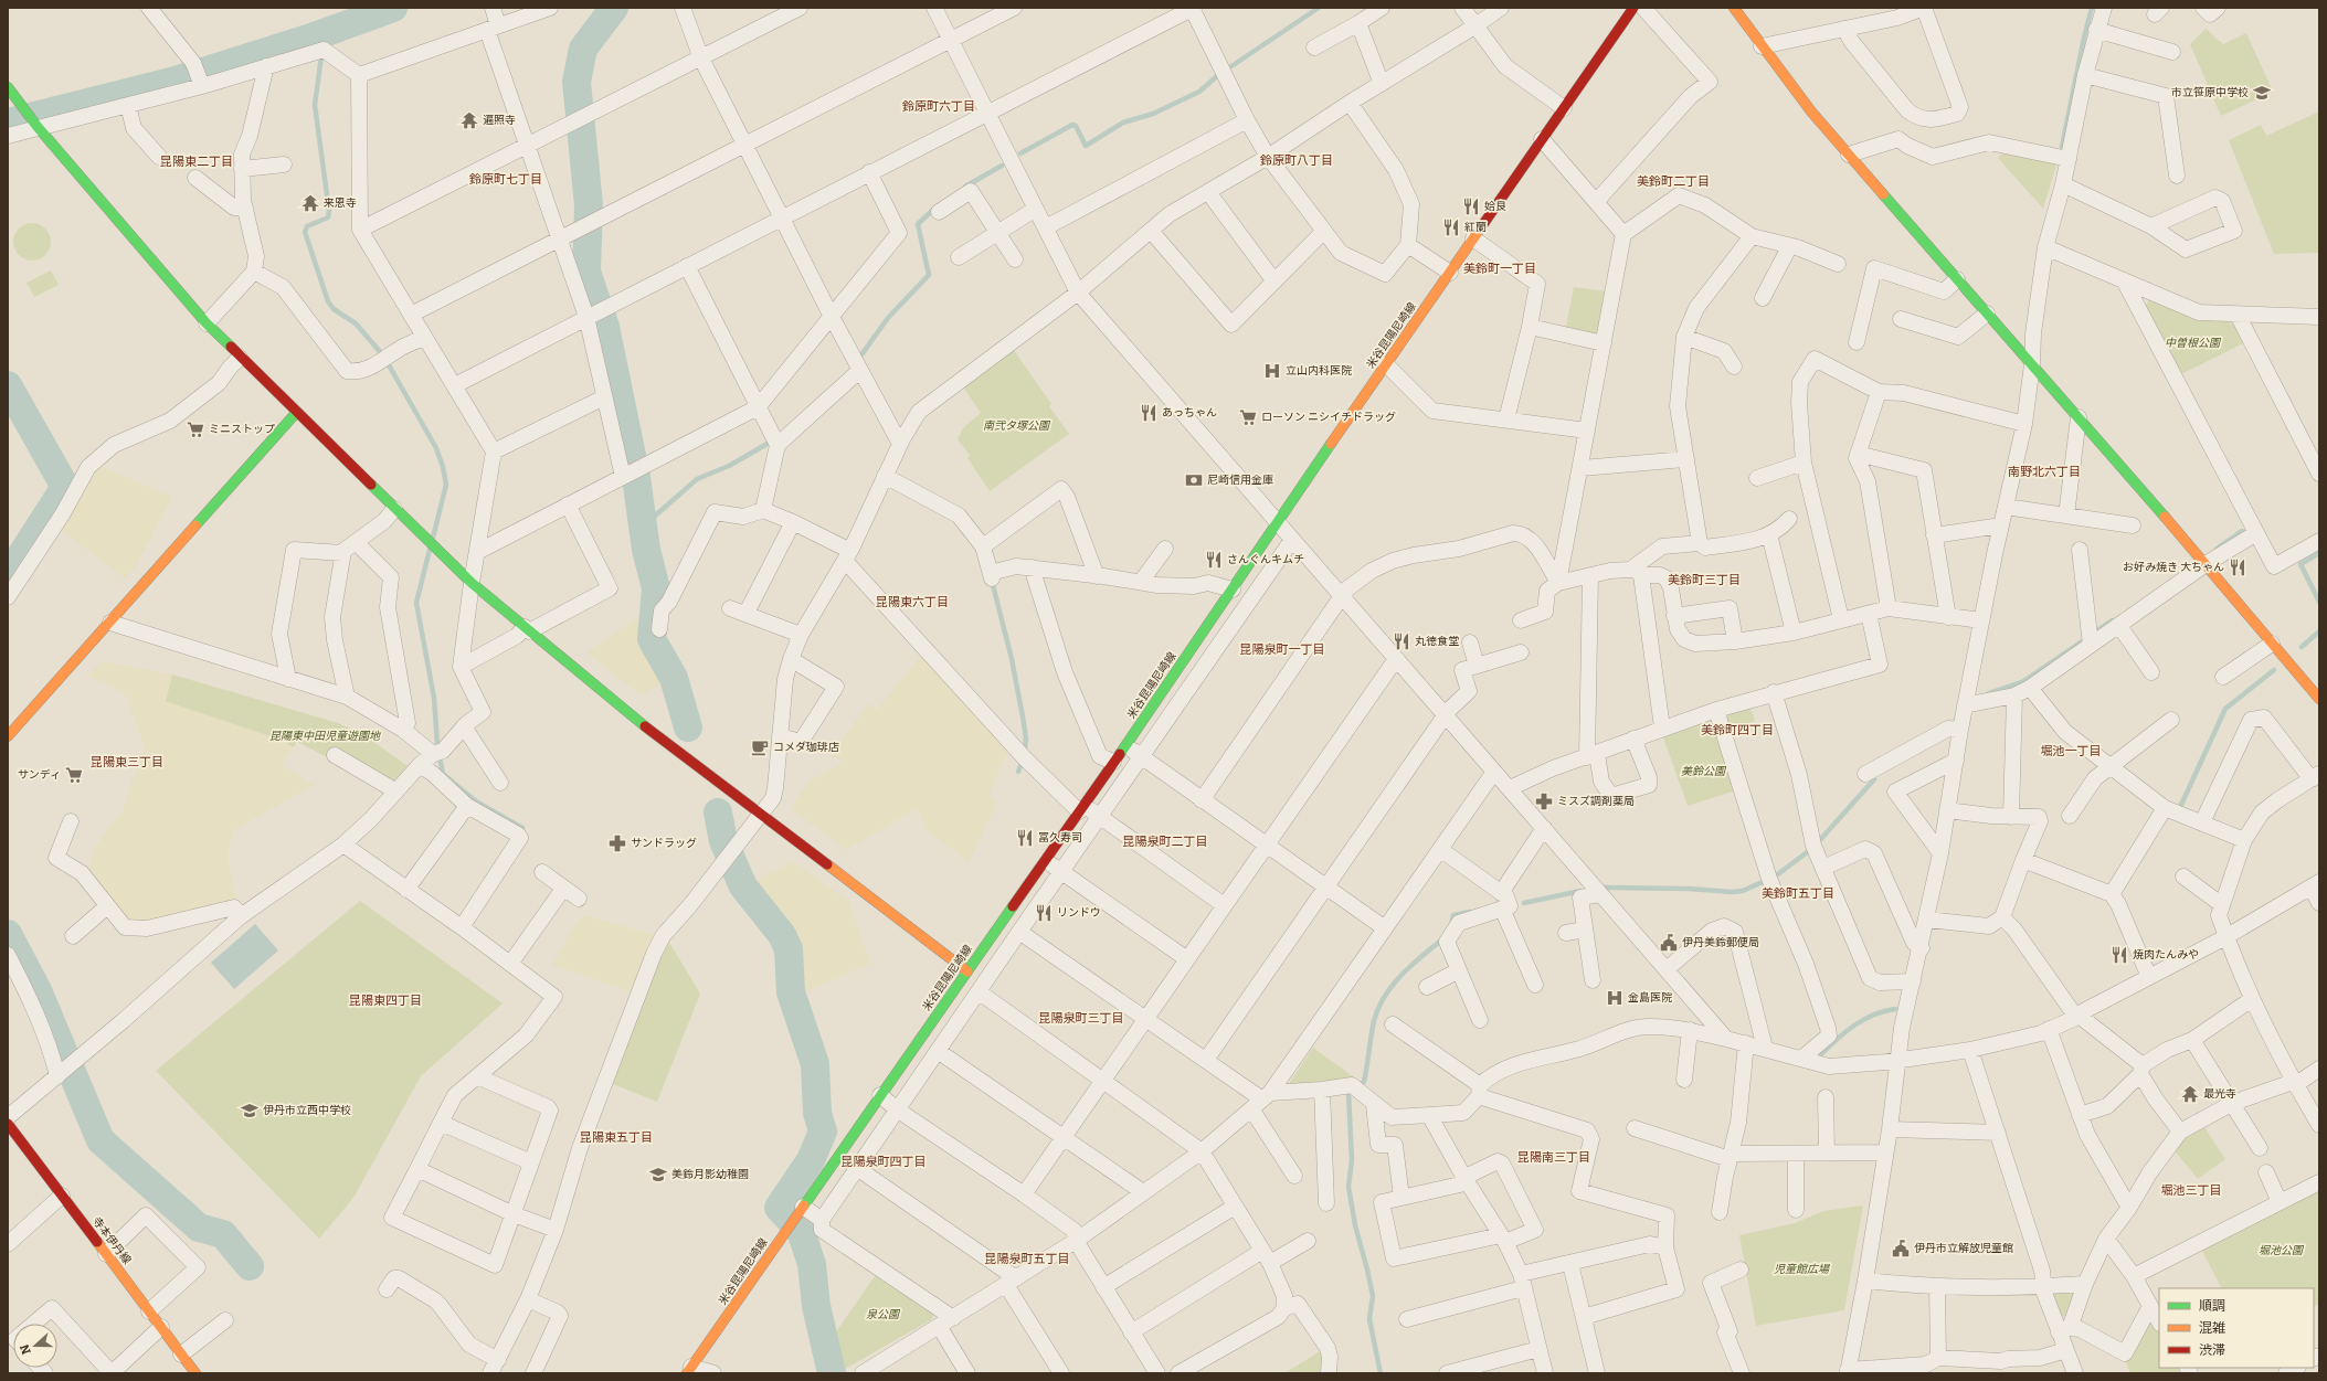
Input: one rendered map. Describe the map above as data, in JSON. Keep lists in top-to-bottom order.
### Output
{
  "streets": {
    "street": ["米谷昆陽尼崎線", "寺本伊丹線"]
  },
  "districts": [
    "鈴原町六丁目",
    "鈴原町八丁目",
    "昆陽東二丁目",
    "鈴原町七丁目",
    "美鈴町二丁目",
    "美鈴町一丁目",
    "南野北六丁目",
    "美鈴町三丁目",
    "昆陽東六丁目",
    "昆陽泉町一丁目",
    "美鈴町四丁目",
    "堀池一丁目",
    "昆陽東三丁目",
    "昆陽泉町二丁目",
    "美鈴町五丁目",
    "昆陽東四丁目",
    "昆陽泉町三丁目",
    "昆陽東五丁目",
    "昆陽南三丁目",
    "昆陽泉町四丁目",
    "堀池三丁目",
    "昆陽泉町五丁目"
  ],
  "parks": [
    "中曽根公園",
    "南弐タ塚公園",
    "昆陽東中田児童遊園地",
    "美鈴公園",
    "堀池公園",
    "児童館広場",
    "泉公園"
  ],
  "places": {
    "school or university": ["市立笹原中学校", "伊丹市立西中学校", "美鈴月影幼稚園"],
    "temple": ["遍照寺", "来恩寺", "最光寺"],
    "restaurant": [
      "姶良",
      "紅蘭",
      "あっちゃん",
      "さんぐんキムチ",
      "お好み焼き 大ちゃん",
      "丸徳食堂",
      "冨久寿司",
      "リンドウ",
      "焼肉たんみや"
    ],
    "hospital": ["立山内科医院", "金島医院"],
    "supermarket": ["ローソン ニシイチドラッグ", "ミニストップ", "サンディ"],
    "bank": ["尼崎信用金庫"],
    "cafe": ["コメダ珈琲店"],
    "pharmacy": ["ミスズ調剤薬局", "サンドラッグ"],
    "public building": ["伊丹美鈴郵便局", "伊丹市立解放児童館"]
  },
  "legend": ["順調", "混雑", "渋滞"],
  "north": "left"
}
